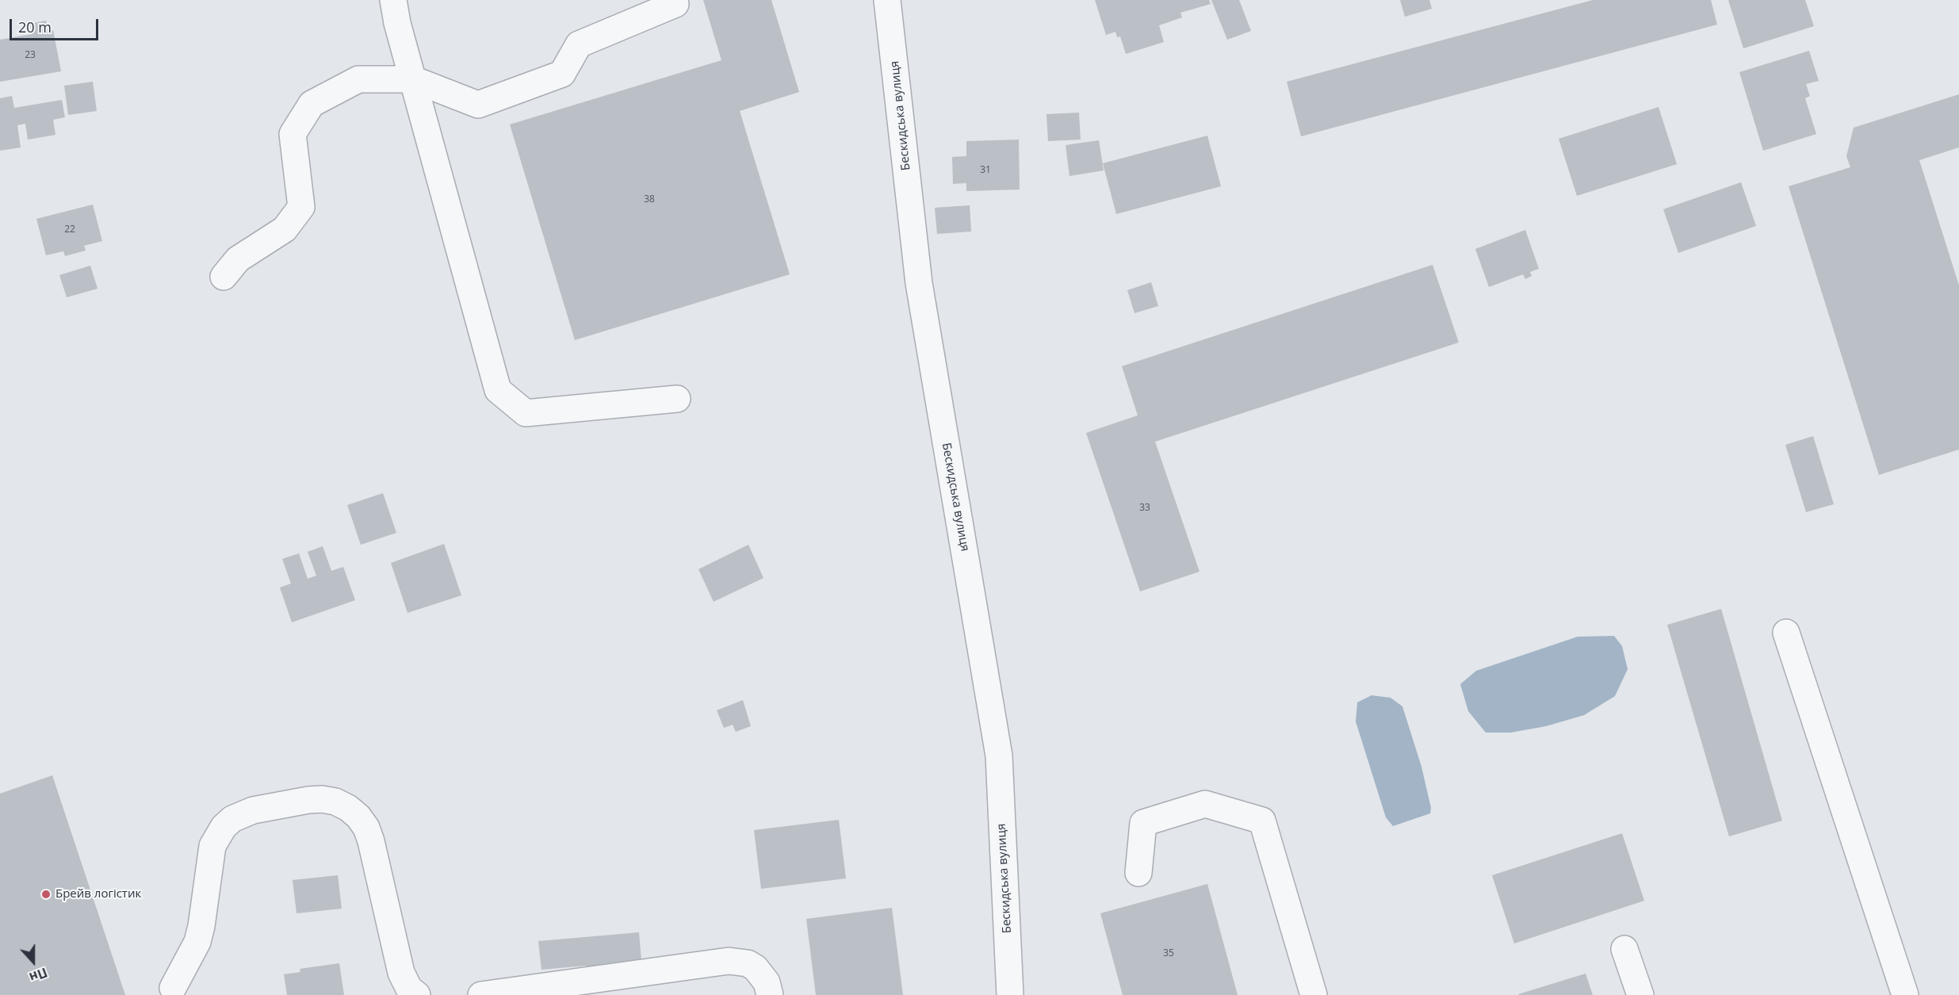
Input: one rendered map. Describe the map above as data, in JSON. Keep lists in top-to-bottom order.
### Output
{
  "streets": {
    "street": ["Бескидська вулиця"]
  },
  "places": ["Брейв логістик"],
  "house_numbers": [
    "23",
    "31",
    "38",
    "22",
    "33",
    "35"
  ],
  "scale_bar": "20 m",
  "north": "bottom"
}
